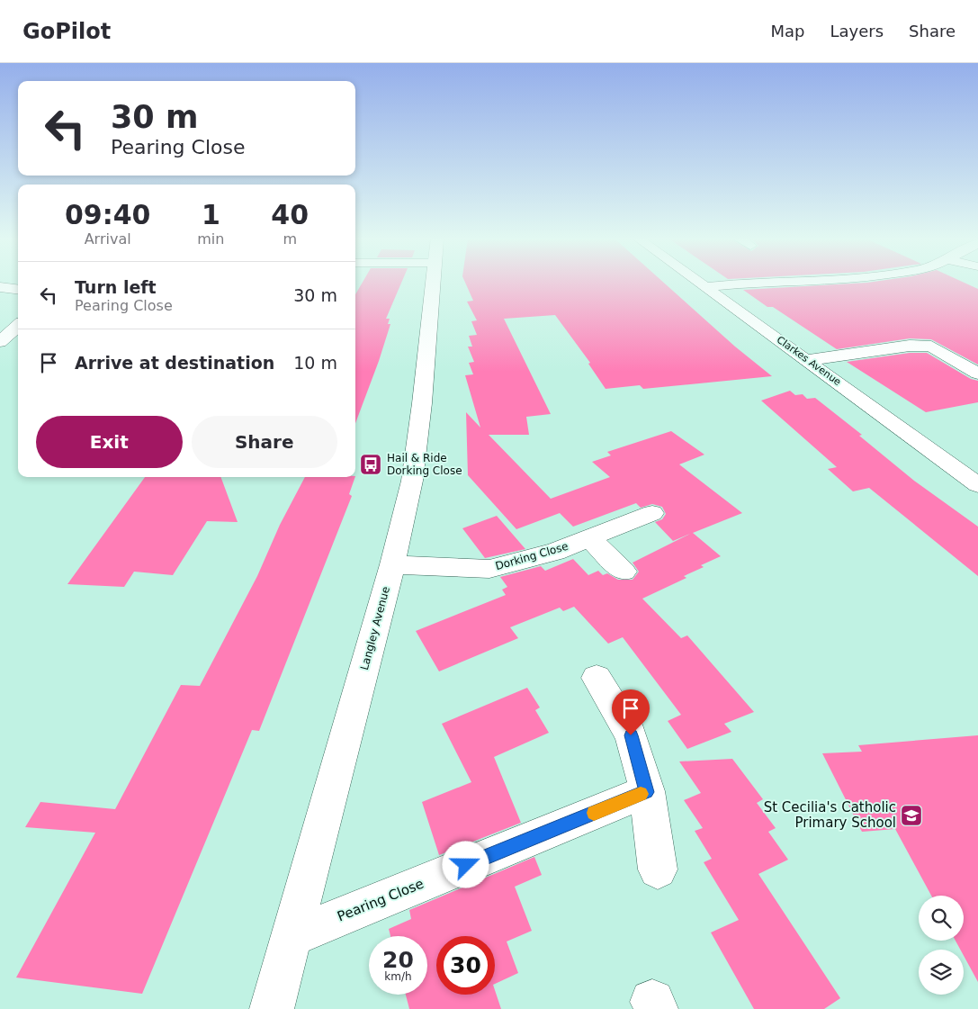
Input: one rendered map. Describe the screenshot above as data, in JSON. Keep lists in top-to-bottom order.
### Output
{
  "streets": {
    "street": [
      "Clarkes Avenue",
      "Dorking Close",
      "Langley Avenue",
      "Pearing Close"
    ]
  },
  "crossings": [
    ["Dorking Close", "Langley Avenue"],
    ["Langley Avenue", "Pearing Close"]
  ],
  "places": {
    "bus stop": ["Hail & Ride Dorking Close"],
    "school or university": ["St Cecilia's Catholic Primary School"]
  },
  "page": {
    "header": "GoPilot",
    "nav": ["Map", "Layers", "Share"],
    "turn": ["30 m", "Pearing Close"],
    "eta": [
      "09:40",
      "Arrival",
      "1",
      "min",
      "40",
      "m"
    ],
    "list": [
      {
        "name": "Turn left",
        "note": "Pearing Close",
        "value": "30 m"
      },
      {
        "name": "Arrive at destination",
        "value": "10 m"
      }
    ],
    "buttons": ["Exit", "Share"],
    "speed": "20 km/h",
    "limit": "30"
  }
}
